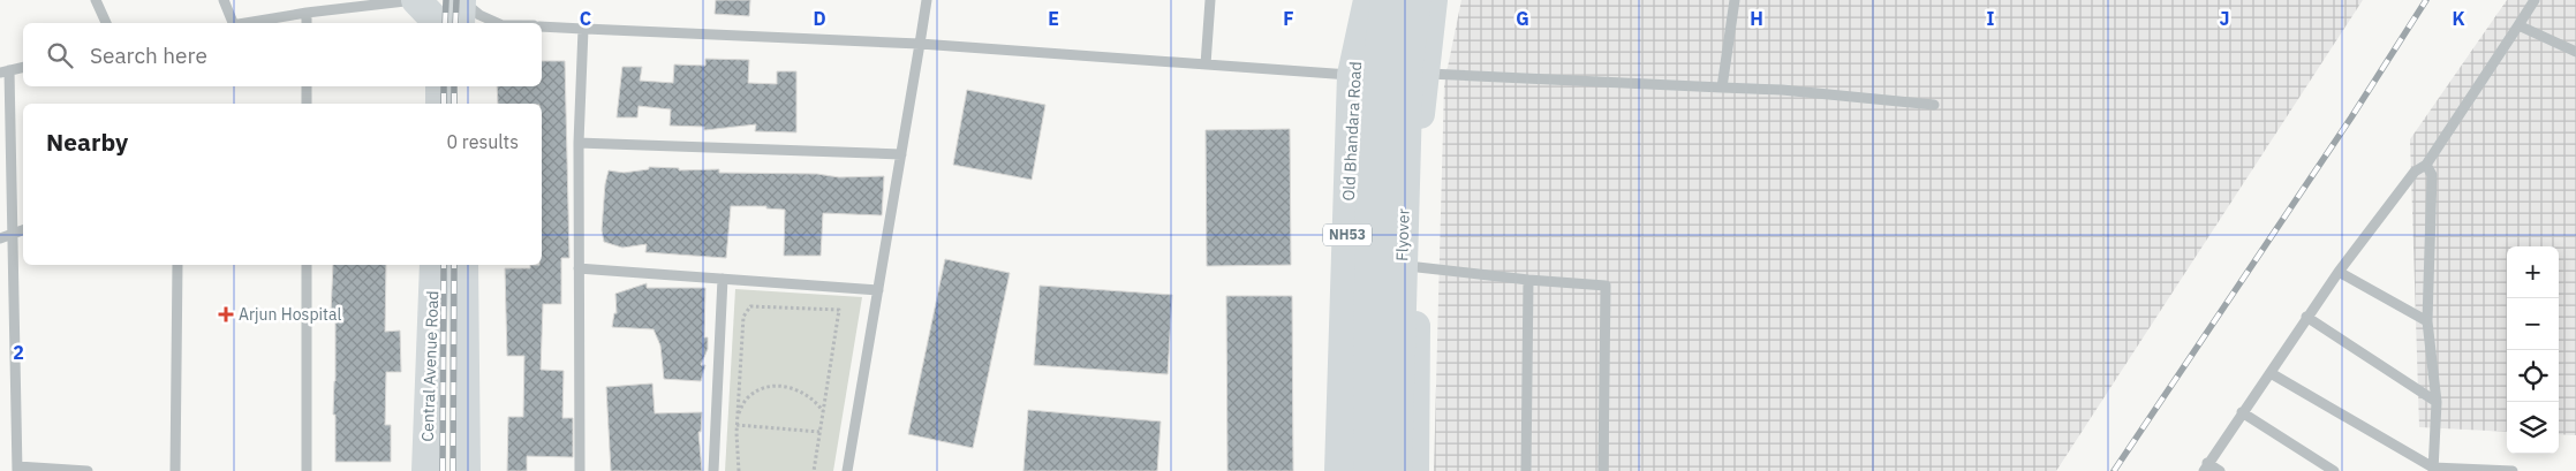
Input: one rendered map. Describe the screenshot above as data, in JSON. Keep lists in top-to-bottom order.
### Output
{
  "streets": {
    "highway": ["Flyover"],
    "main road": ["Old Bhandara Road", "NH53", "Central Avenue Road"]
  },
  "places": {
    "health": ["Arjun Hospital"]
  },
  "page": {
    "search": "Search here",
    "heading": ["Nearby", "0 results"],
    "map_buttons": ["+", "−"]
  },
  "grid": {
    "columns": [
      "C",
      "D",
      "E",
      "F",
      "G",
      "H",
      "I",
      "J",
      "K"
    ],
    "rows": ["2"]
  }
}
